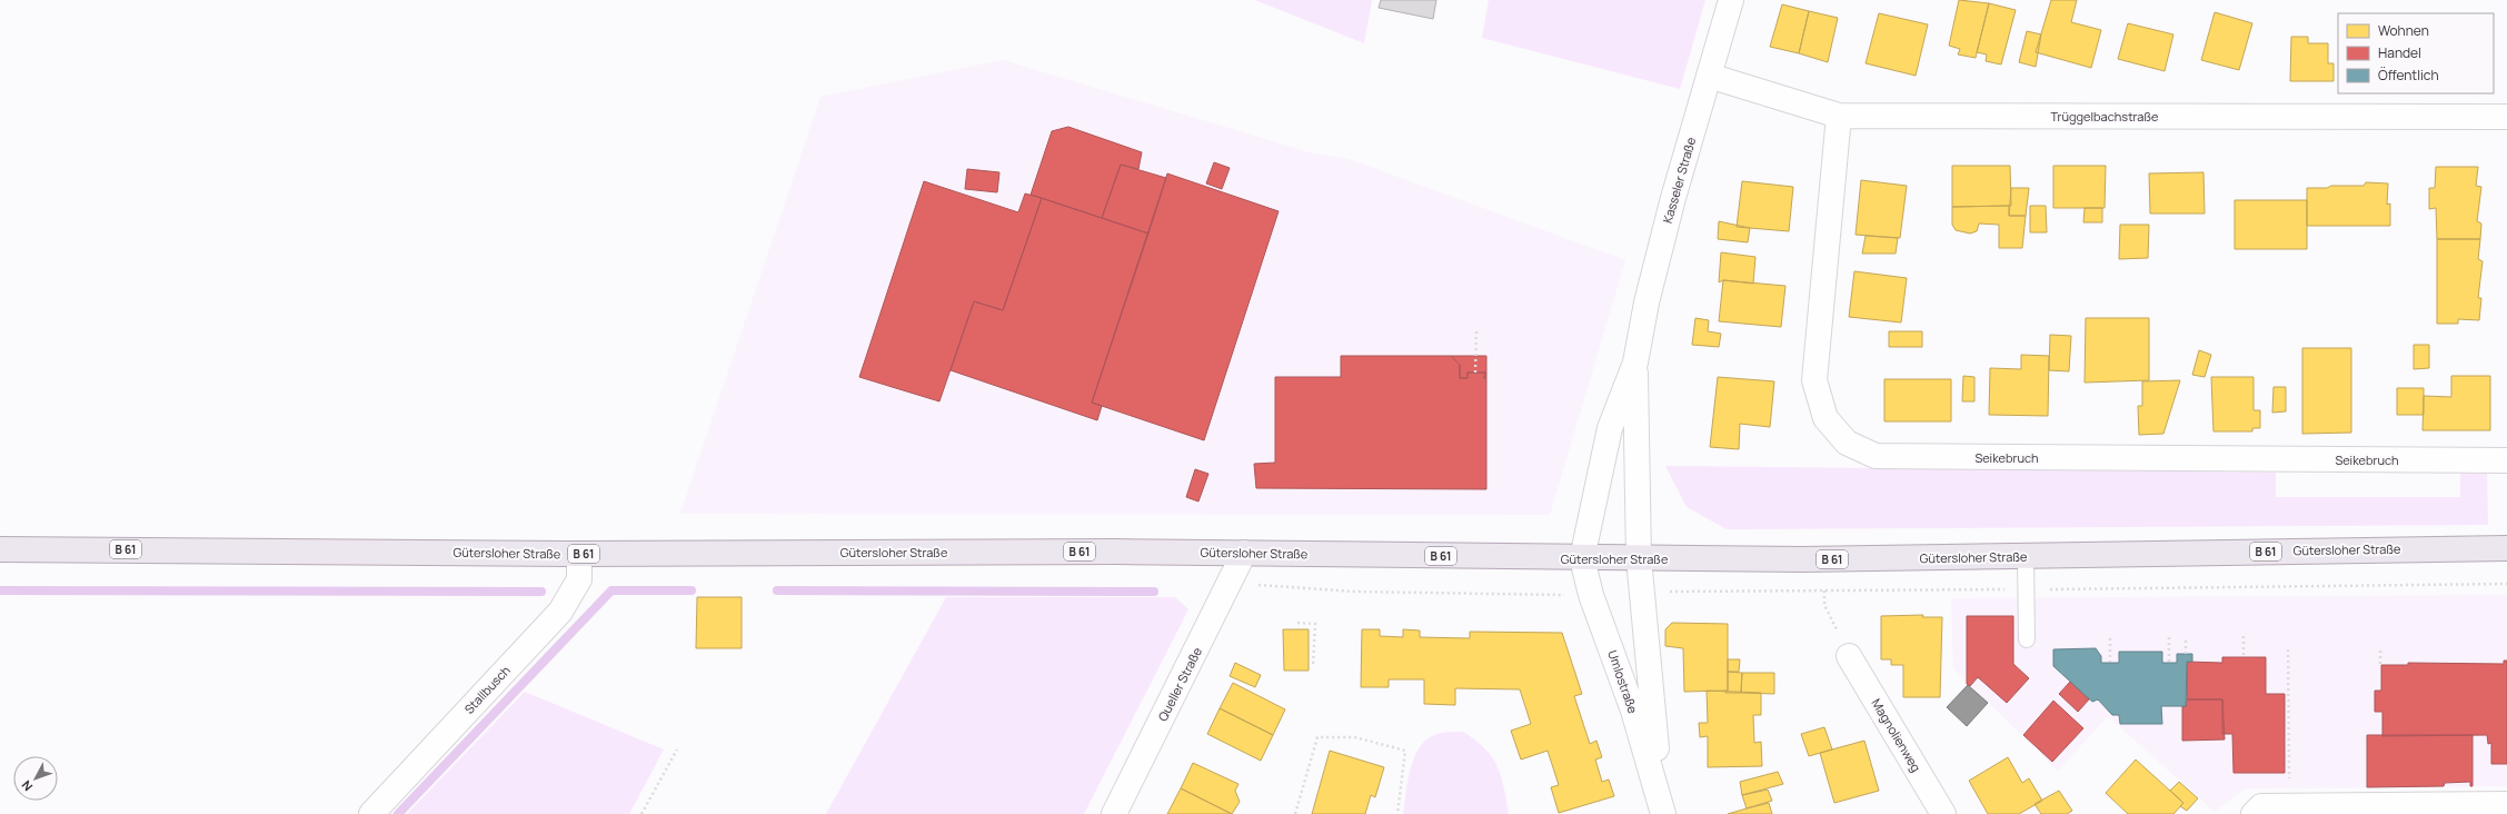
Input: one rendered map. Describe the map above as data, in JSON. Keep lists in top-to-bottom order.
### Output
{
  "streets": {
    "main road": ["B 61", "Gütersloher Straße"],
    "street": [
      "Trüggelbachstraße",
      "Kasseler Straße",
      "Seikebruch",
      "Umlostraße",
      "Queller Straße",
      "Stallbusch",
      "Magnolienweg"
    ]
  },
  "crossings": [
    ["Trüggelbachstraße", "Kasseler Straße"],
    ["Trüggelbachstraße", "Seikebruch"],
    ["Kasseler Straße", "Gütersloher Straße"],
    ["Kasseler Straße", "Umlostraße"],
    ["Gütersloher Straße", "Umlostraße"],
    ["Gütersloher Straße", "Queller Straße"],
    ["Gütersloher Straße", "Stallbusch"]
  ],
  "legend": ["Wohnen", "Handel", "Öffentlich"],
  "north": "bottom left"
}
